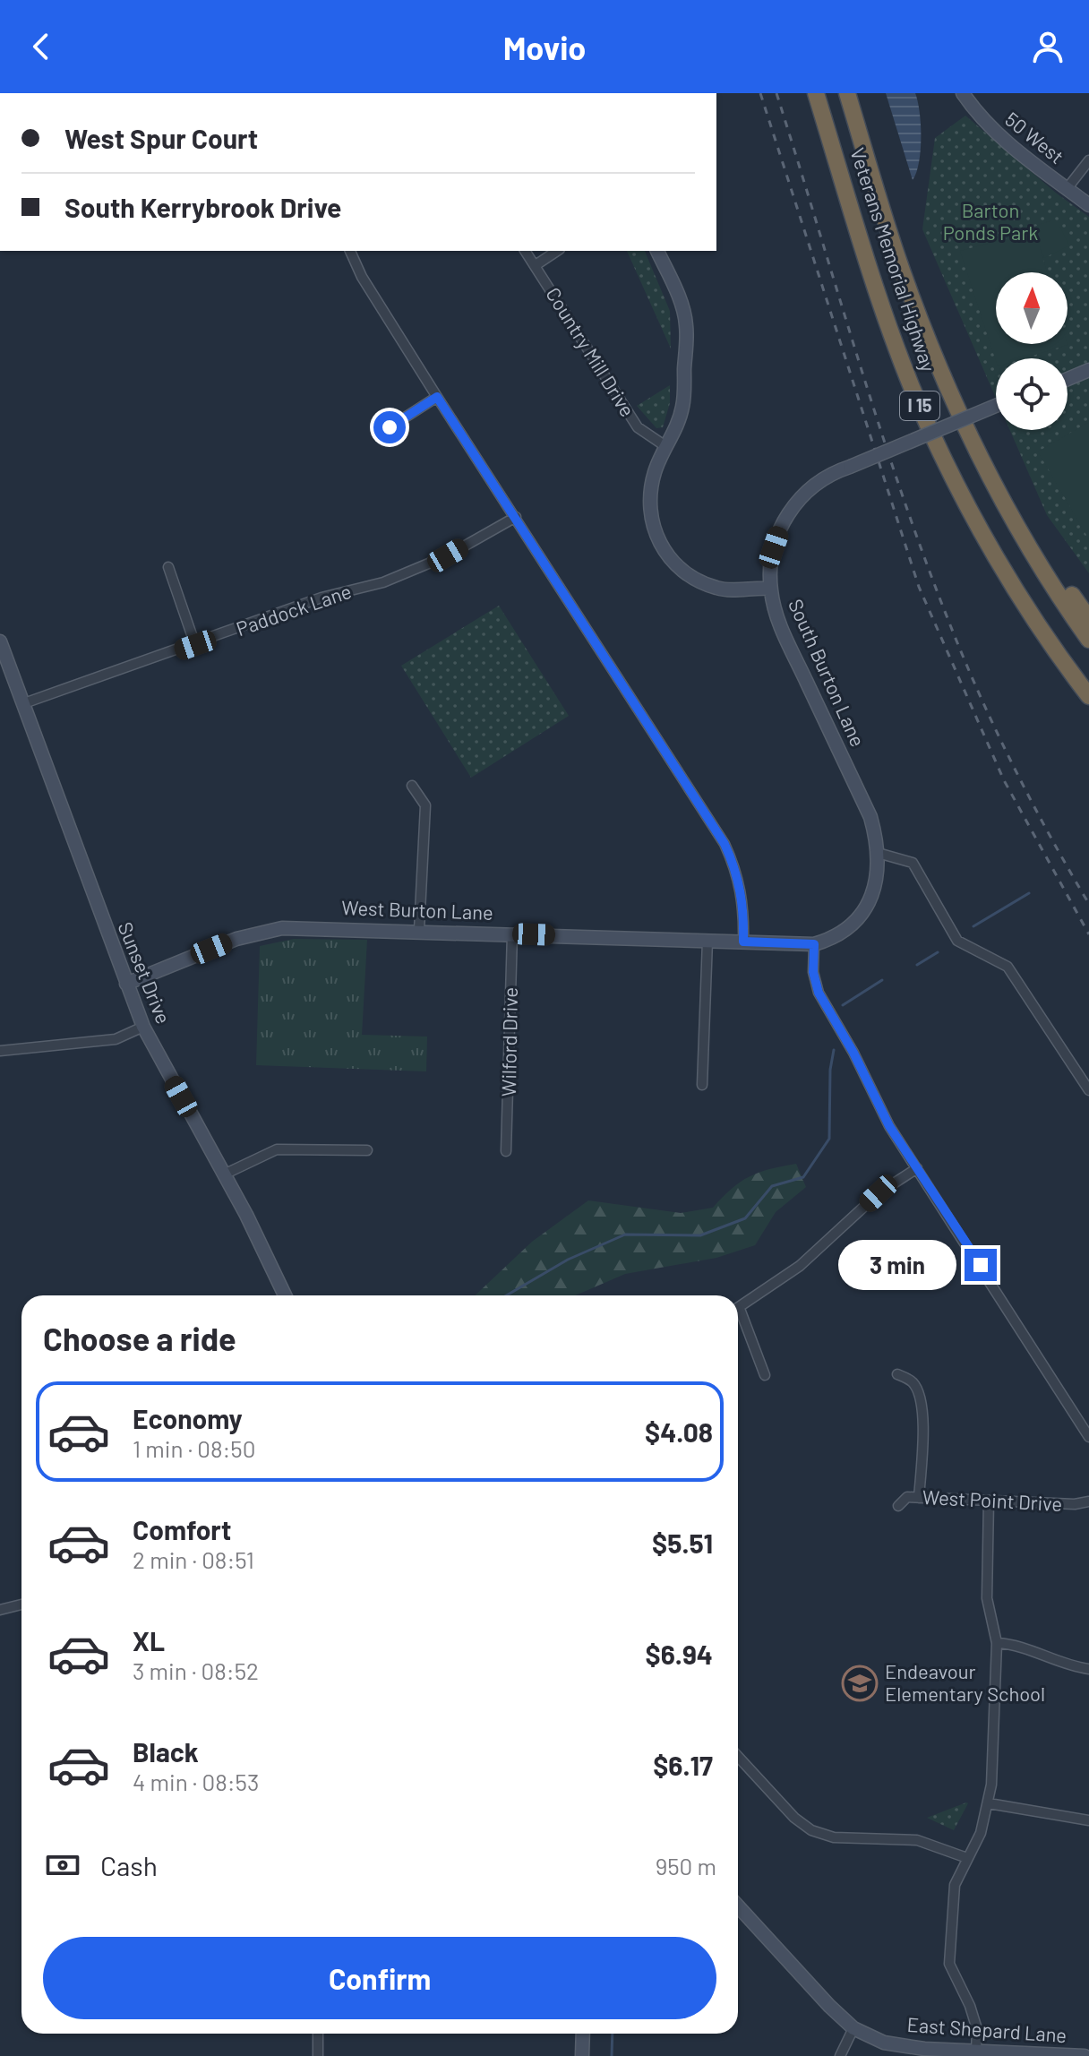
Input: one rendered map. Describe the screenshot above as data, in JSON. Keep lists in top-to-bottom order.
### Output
{
  "streets": {
    "highway": ["Veterans Memorial Highway", "I 15"],
    "street": [
      "50 West",
      "Country Mill Drive",
      "Paddock Lane",
      "South Burton Lane",
      "West Burton Lane",
      "Sunset Drive",
      "Wilford Drive",
      "West Point Drive",
      "East Shepard Lane"
    ]
  },
  "crossings": [
    ["Paddock Lane", "Sunset Drive"],
    ["South Burton Lane", "West Burton Lane"],
    ["West Burton Lane", "Sunset Drive"],
    ["West Burton Lane", "Wilford Drive"]
  ],
  "parks": ["Barton Ponds Park"],
  "places": {
    "school or university": ["Endeavour Elementary School"]
  },
  "north": "top",
  "page": {
    "header": "Movio",
    "banner": ["West Spur Court", "South Kerrybrook Drive"],
    "bubble": "3 min",
    "heading": "Choose a ride",
    "list": [
      {
        "name": "Economy",
        "note": "1 min · 08:50",
        "value": "$4.08"
      },
      {
        "name": "Comfort",
        "note": "2 min · 08:51",
        "value": "$5.51"
      },
      {
        "name": "XL",
        "note": "3 min · 08:52",
        "value": "$6.94"
      },
      {
        "name": "Black",
        "note": "4 min · 08:53",
        "value": "$6.17"
      }
    ],
    "pay": ["Cash", "950 m"],
    "buttons": "Confirm"
  }
}
